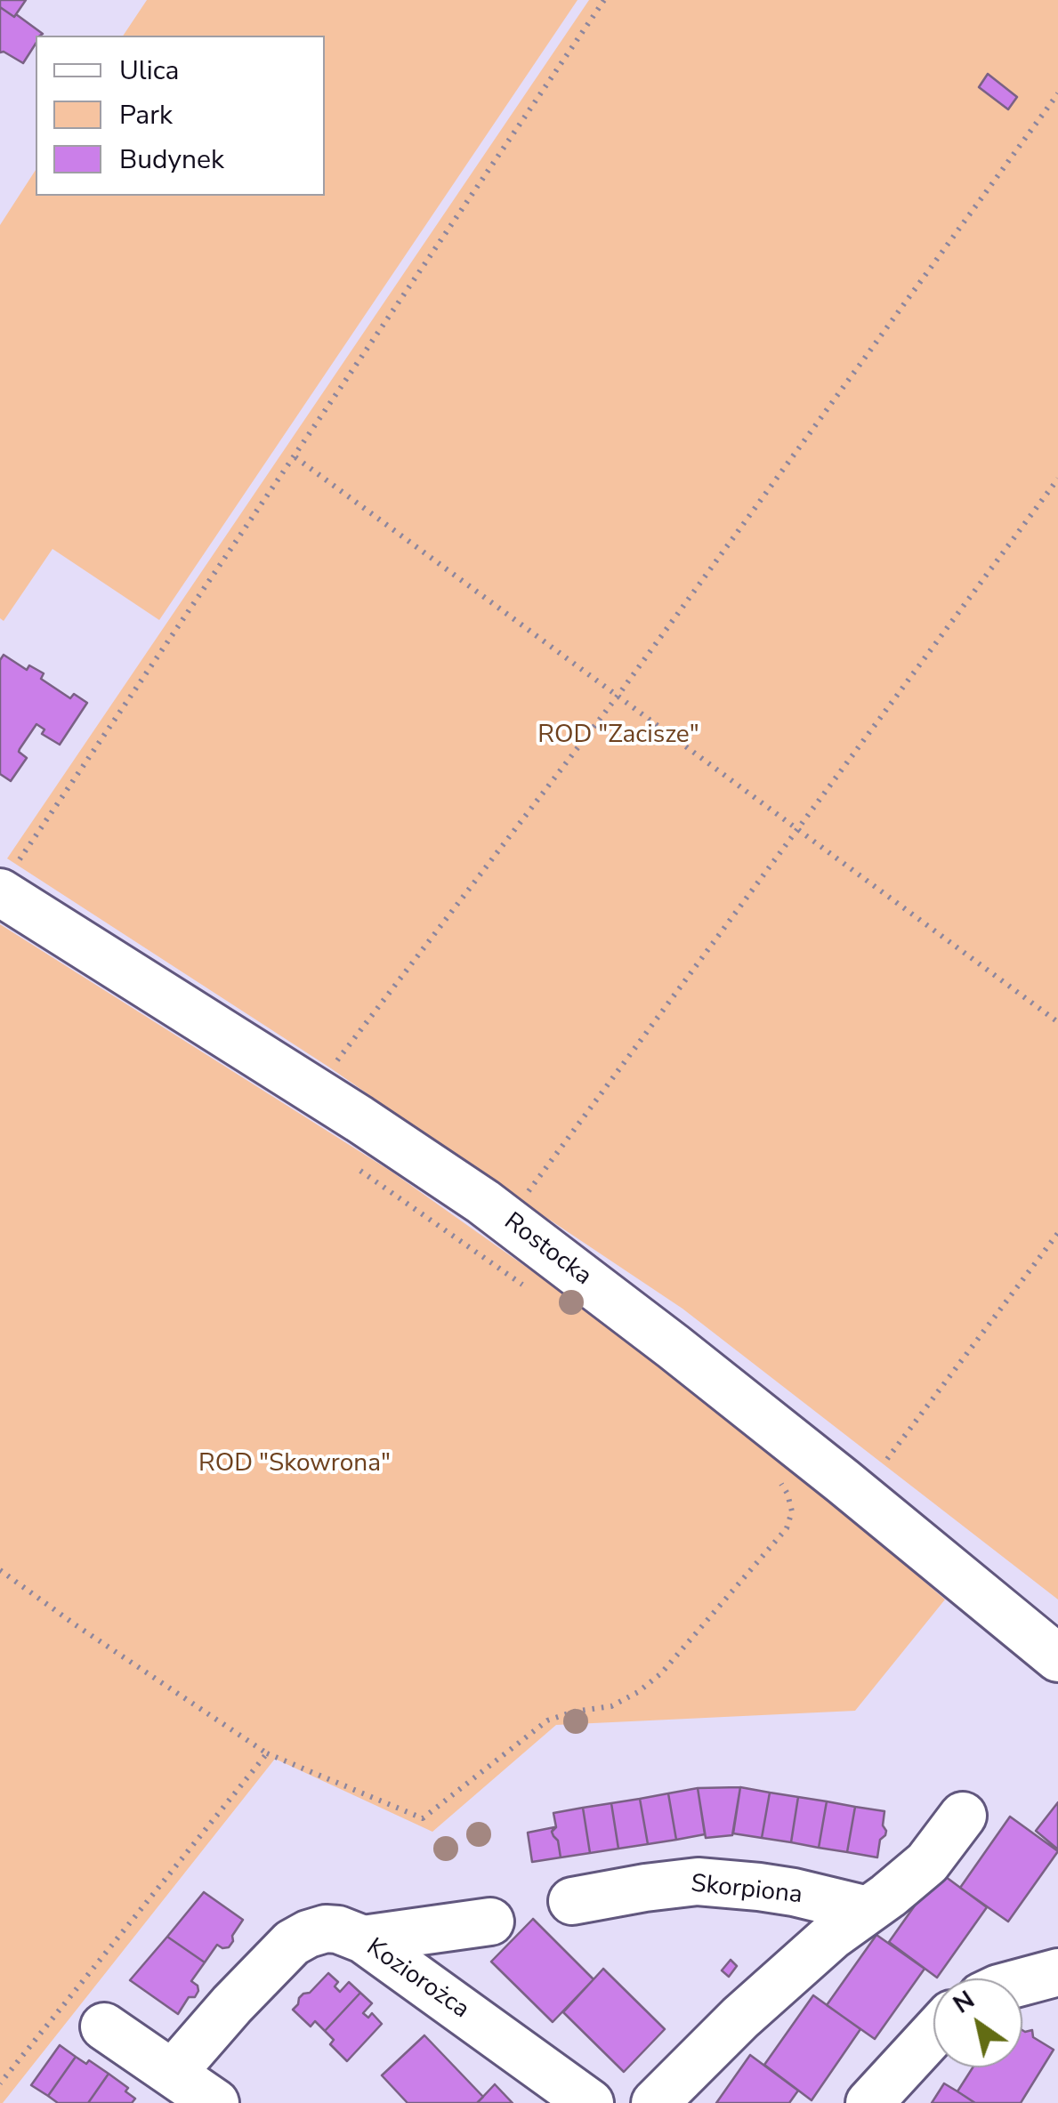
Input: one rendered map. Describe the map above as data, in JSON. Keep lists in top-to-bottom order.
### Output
{
  "streets": {
    "street": ["Rostocka", "Skorpiona", "Koziorożca"]
  },
  "parks": ["ROD \"Zacisze\"", "ROD \"Skowrona\""],
  "legend": ["Ulica", "Park", "Budynek"],
  "north": "top left"
}
